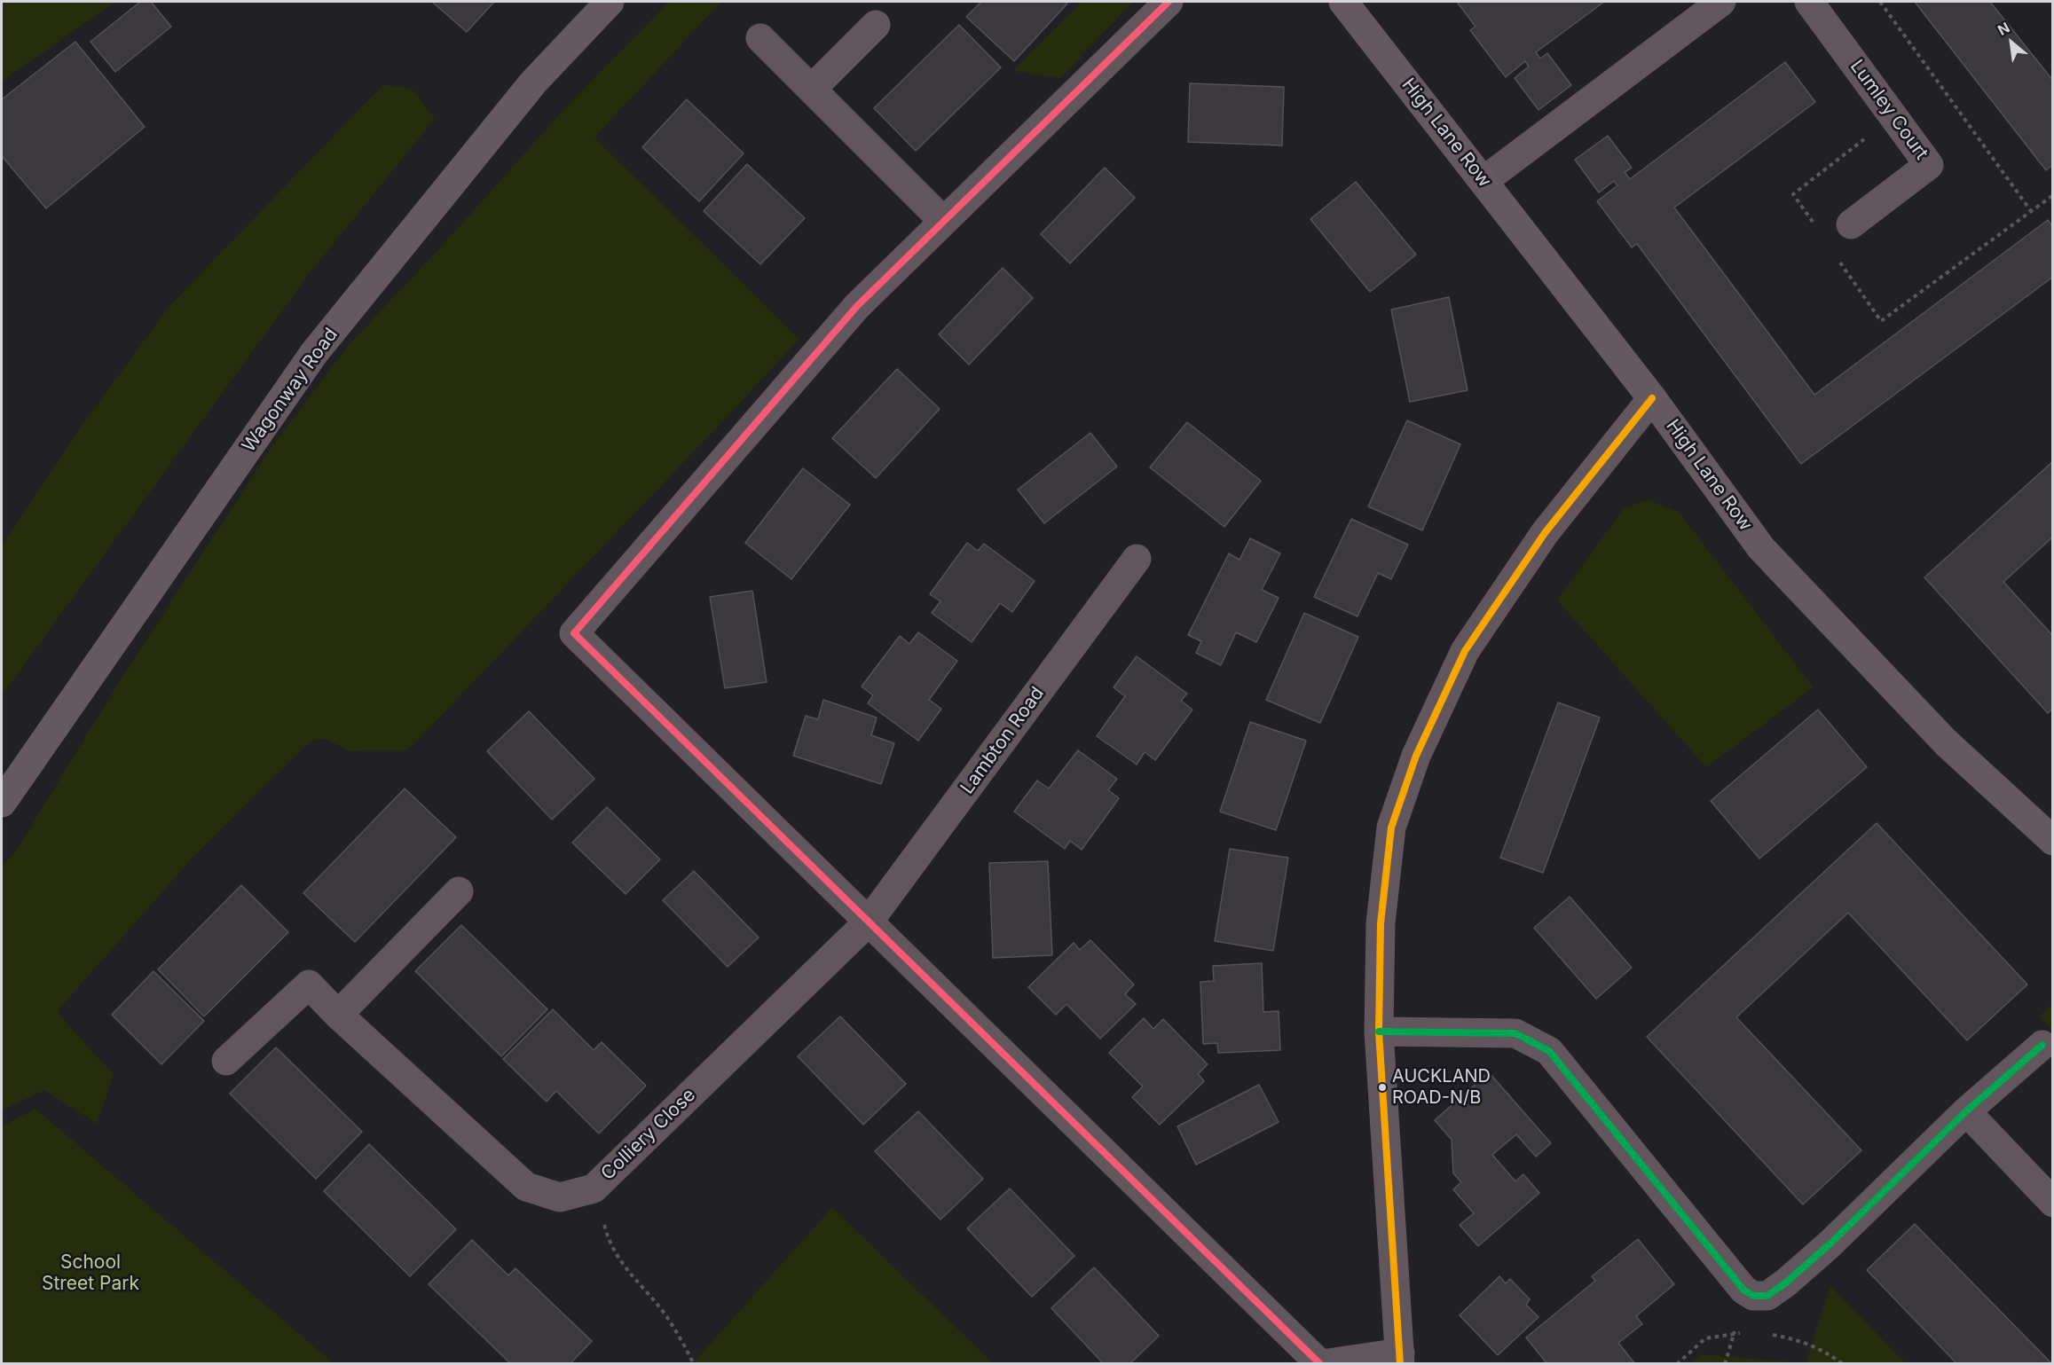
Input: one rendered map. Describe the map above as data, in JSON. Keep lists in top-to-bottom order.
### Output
{
  "streets": {
    "street": [
      "Lumley Court",
      "High Lane Row",
      "Wagonway Road",
      "Lambton Road",
      "Colliery Close"
    ]
  },
  "crossings": [
    ["Lambton Road", "Colliery Close"]
  ],
  "parks": ["School Street Park"],
  "places": ["AUCKLAND ROAD-N/B"],
  "north": "top left"
}
